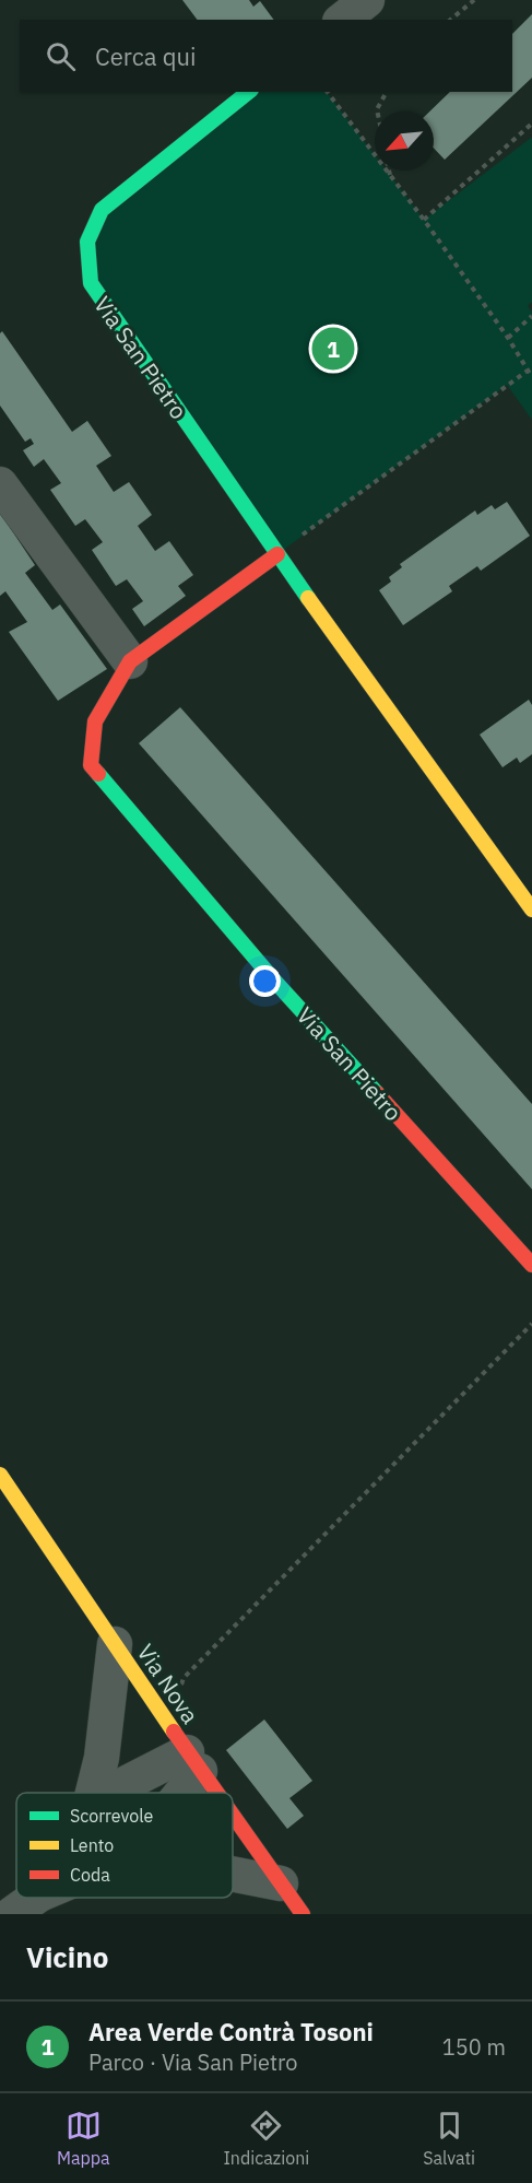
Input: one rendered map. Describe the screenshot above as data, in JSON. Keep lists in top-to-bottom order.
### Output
{
  "streets": {
    "street": ["Via San Pietro", "Via Nova"]
  },
  "legend": ["Scorrevole", "Lento", "Coda"],
  "north": "bottom left",
  "page": {
    "search": "Cerca qui",
    "pins": "1",
    "heading": "Vicino",
    "list": [
      {
        "mark": "1",
        "name": "Area Verde Contrà Tosoni",
        "note": "Parco · Via San Pietro",
        "value": "150 m"
      }
    ],
    "nav": ["Mappa", "Indicazioni", "Salvati"]
  }
}
